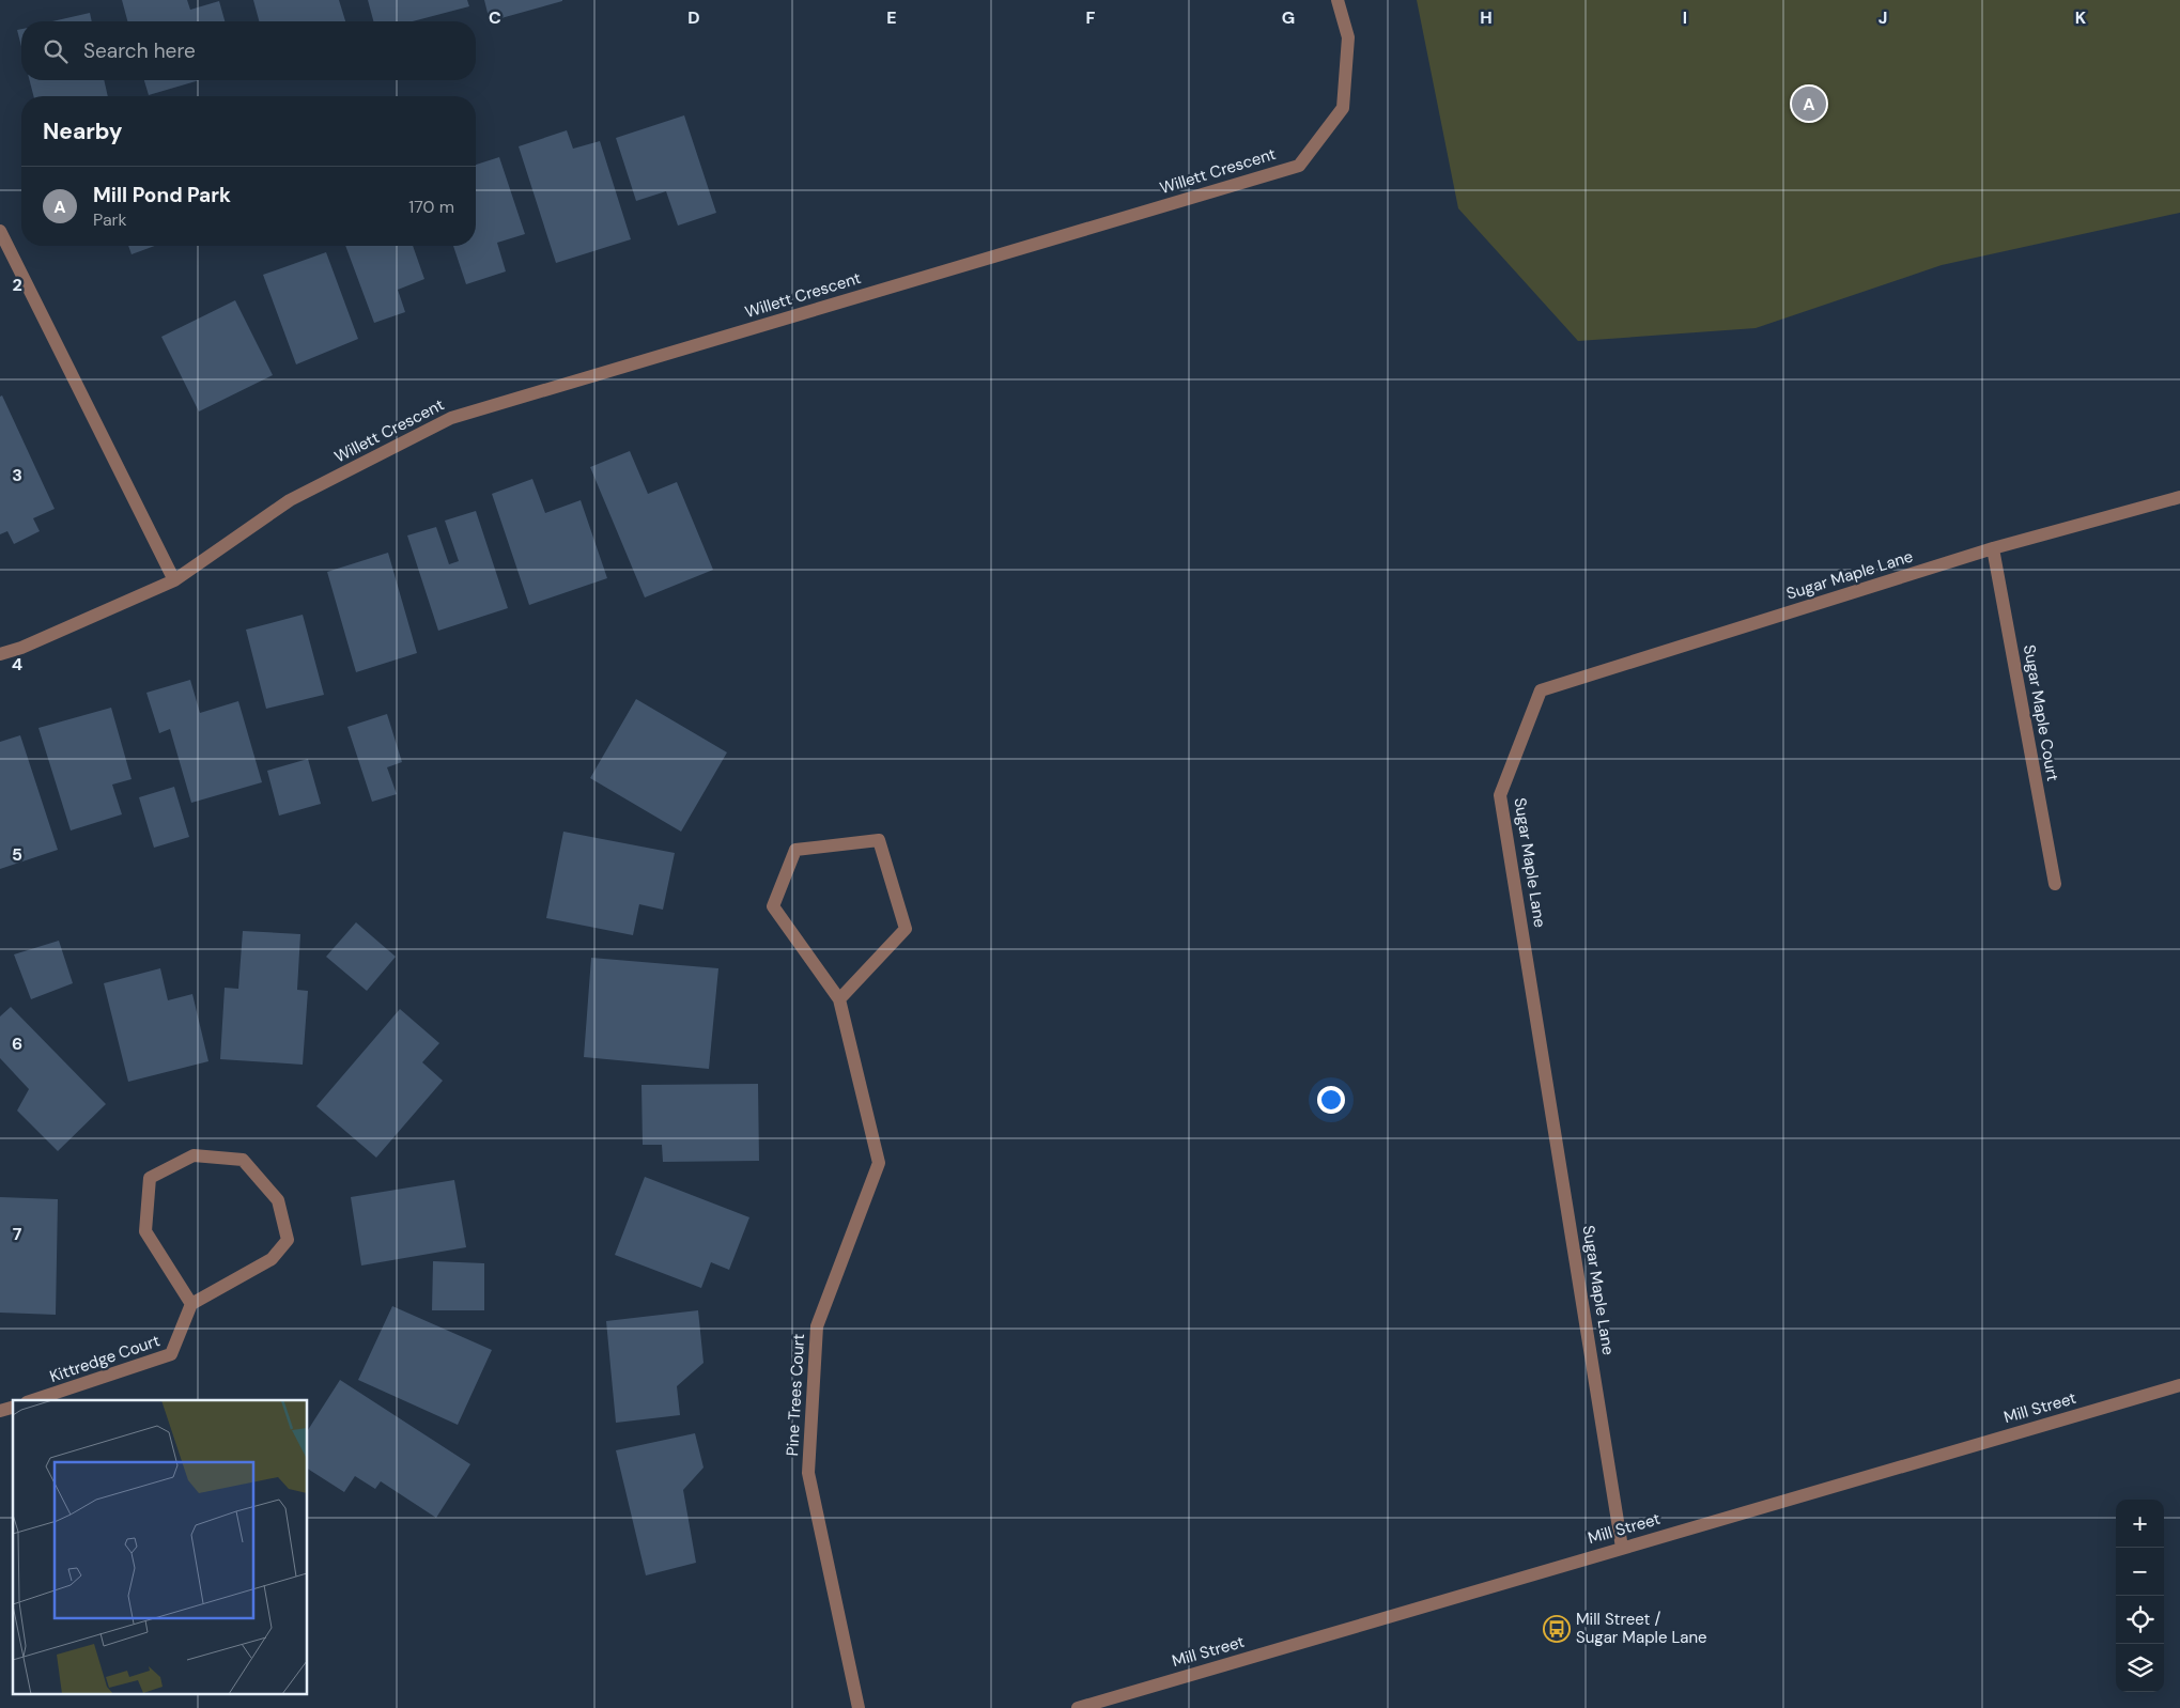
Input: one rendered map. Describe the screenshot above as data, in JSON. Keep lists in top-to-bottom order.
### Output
{
  "streets": {
    "street": [
      "Willett Crescent",
      "Sugar Maple Lane",
      "Sugar Maple Court",
      "Kittredge Court",
      "Pine Trees Court",
      "Mill Street"
    ]
  },
  "crossings": [
    ["Sugar Maple Lane", "Sugar Maple Court"],
    ["Sugar Maple Lane", "Mill Street"]
  ],
  "places": {
    "bus stop": ["Mill Street / Sugar Maple Lane"]
  },
  "page": {
    "search": "Search here",
    "pins": "A",
    "heading": "Nearby",
    "list": [
      {
        "mark": "A",
        "name": "Mill Pond Park",
        "note": "Park",
        "value": "170 m"
      }
    ],
    "map_buttons": ["+", "−"]
  },
  "grid": {
    "columns": [
      "C",
      "D",
      "E",
      "F",
      "G",
      "H",
      "I",
      "J",
      "K"
    ],
    "rows": [
      "2",
      "3",
      "4",
      "5",
      "6",
      "7"
    ]
  }
}
